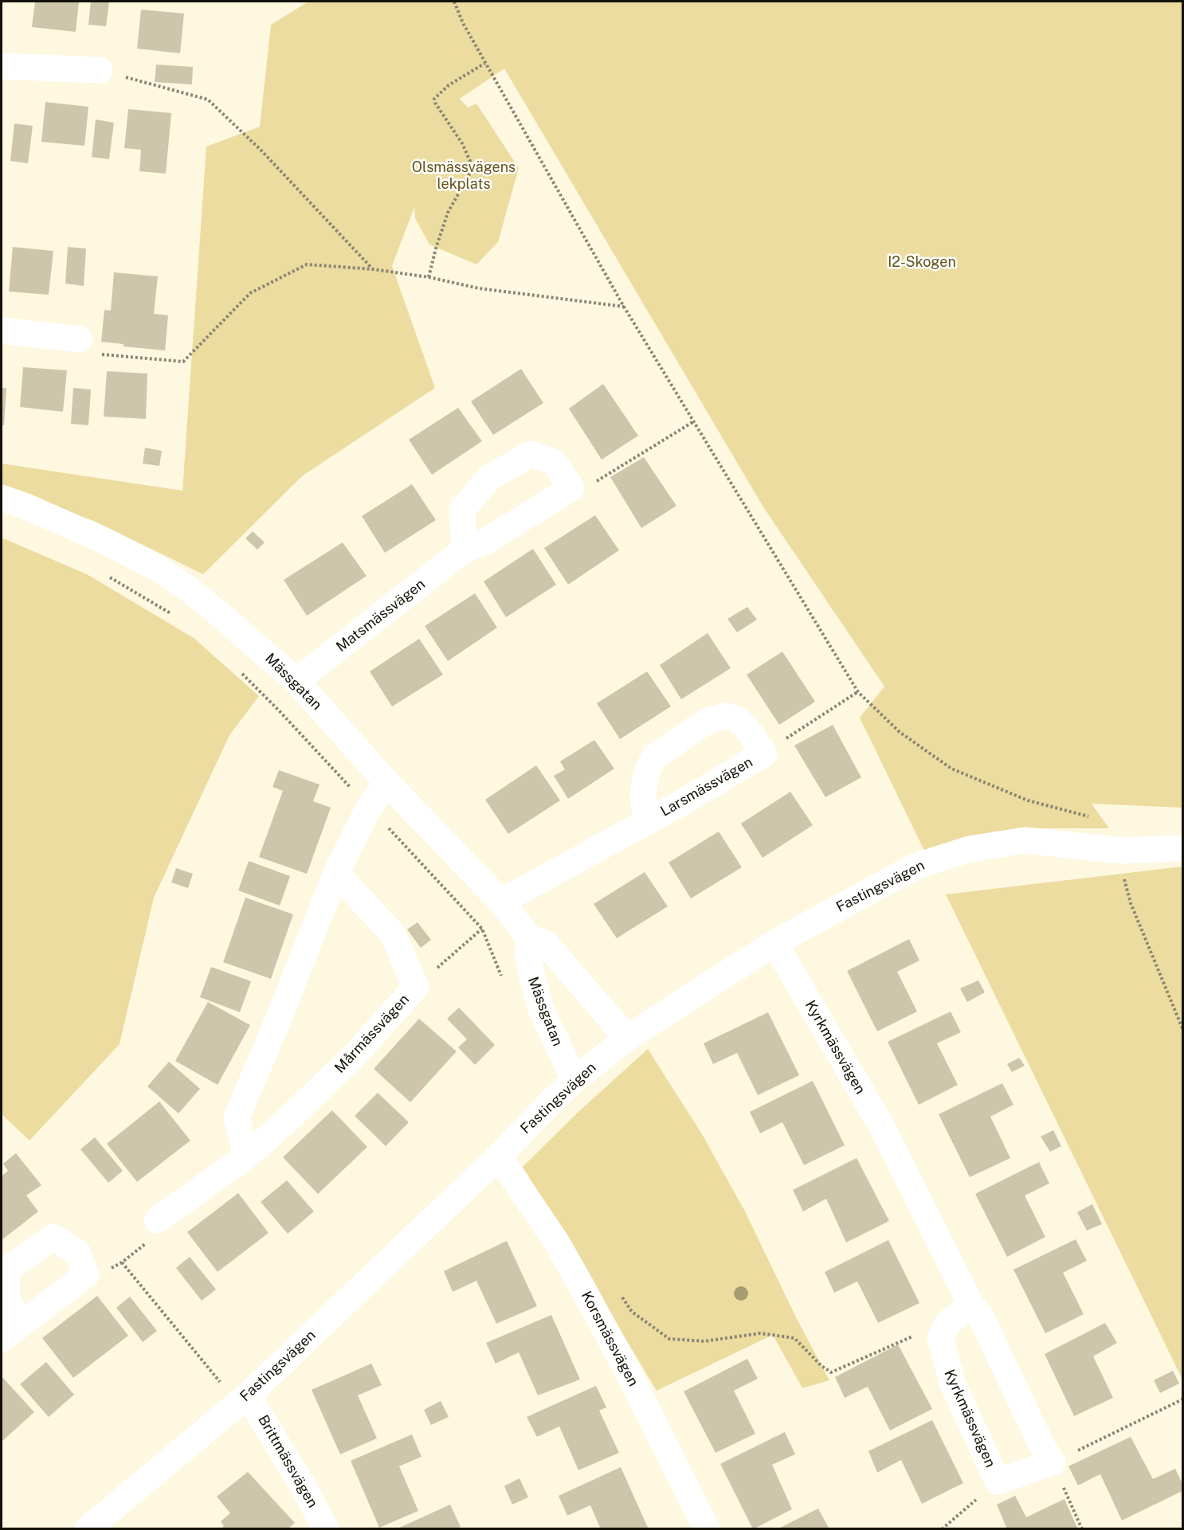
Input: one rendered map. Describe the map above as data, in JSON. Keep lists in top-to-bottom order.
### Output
{
  "streets": {
    "street": [
      "Matsmässvägen",
      "Mässgatan",
      "Larsmässvägen",
      "Fastingsvägen",
      "Mårmässvägen",
      "Kyrkmässvägen",
      "Korsmässvägen",
      "Brittmässvägen"
    ]
  },
  "crossings": [
    ["Matsmässvägen", "Mässgatan"],
    ["Mässgatan", "Larsmässvägen"],
    ["Mässgatan", "Fastingsvägen"],
    ["Fastingsvägen", "Kyrkmässvägen"],
    ["Fastingsvägen", "Korsmässvägen"],
    ["Fastingsvägen", "Brittmässvägen"]
  ],
  "parks": ["Olsmässvägens lekplats", "I2-Skogen"]
}
